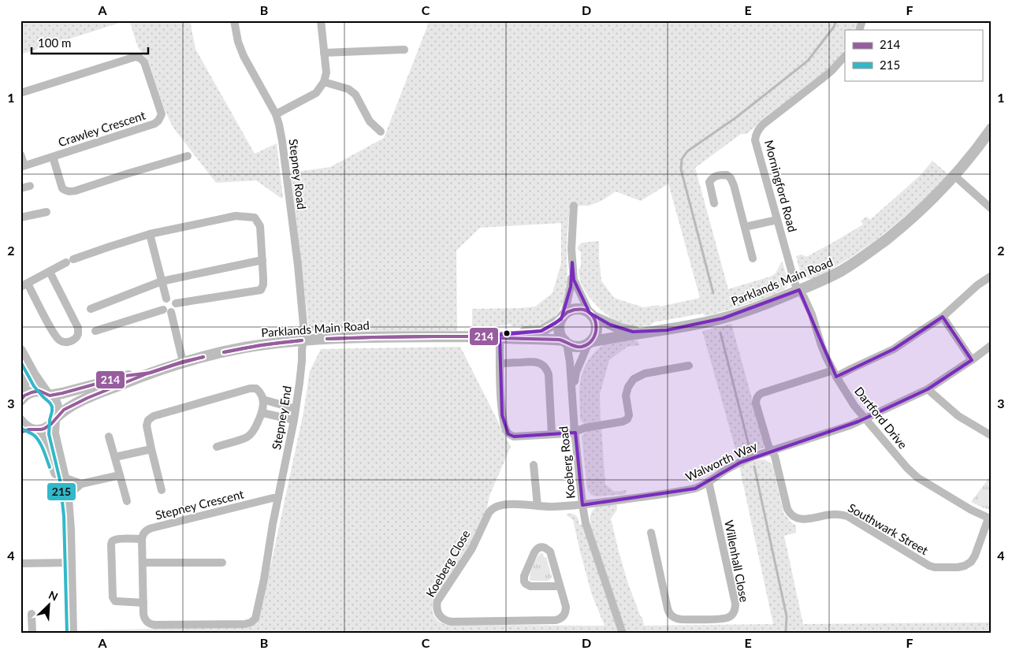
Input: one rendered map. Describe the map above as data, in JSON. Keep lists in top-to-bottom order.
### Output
{
  "streets": {
    "street": [
      "Crawley Crescent",
      "Stepney Road",
      "Morningford Road",
      "Parklands Main Road",
      "Stepney End",
      "Dartford Drive",
      "Walworth Way",
      "Koeberg Road",
      "Stepney Crescent",
      "Southwark Street",
      "Willenhall Close",
      "Koeberg Close"
    ]
  },
  "crossings": [
    ["Stepney Road", "Parklands Main Road"],
    ["Stepney Road", "Stepney End"],
    ["Morningford Road", "Parklands Main Road"],
    ["Morningford Road", "Dartford Drive"],
    ["Parklands Main Road", "Stepney End"],
    ["Parklands Main Road", "Dartford Drive"],
    ["Parklands Main Road", "Koeberg Road"],
    ["Stepney End", "Stepney Crescent"],
    ["Dartford Drive", "Walworth Way"],
    ["Dartford Drive", "Southwark Street"],
    ["Walworth Way", "Koeberg Road"],
    ["Walworth Way", "Southwark Street"],
    ["Walworth Way", "Willenhall Close"],
    ["Walworth Way", "Koeberg Close"],
    ["Koeberg Road", "Koeberg Close"]
  ],
  "lines": ["transit line 214", "transit line 215"],
  "legend": ["214", "215"],
  "scale_bar": "100 m",
  "north": "top right",
  "grid": {
    "columns": [
      "A",
      "B",
      "C",
      "D",
      "E",
      "F"
    ],
    "rows": [
      "1",
      "2",
      "3",
      "4"
    ]
  }
}
